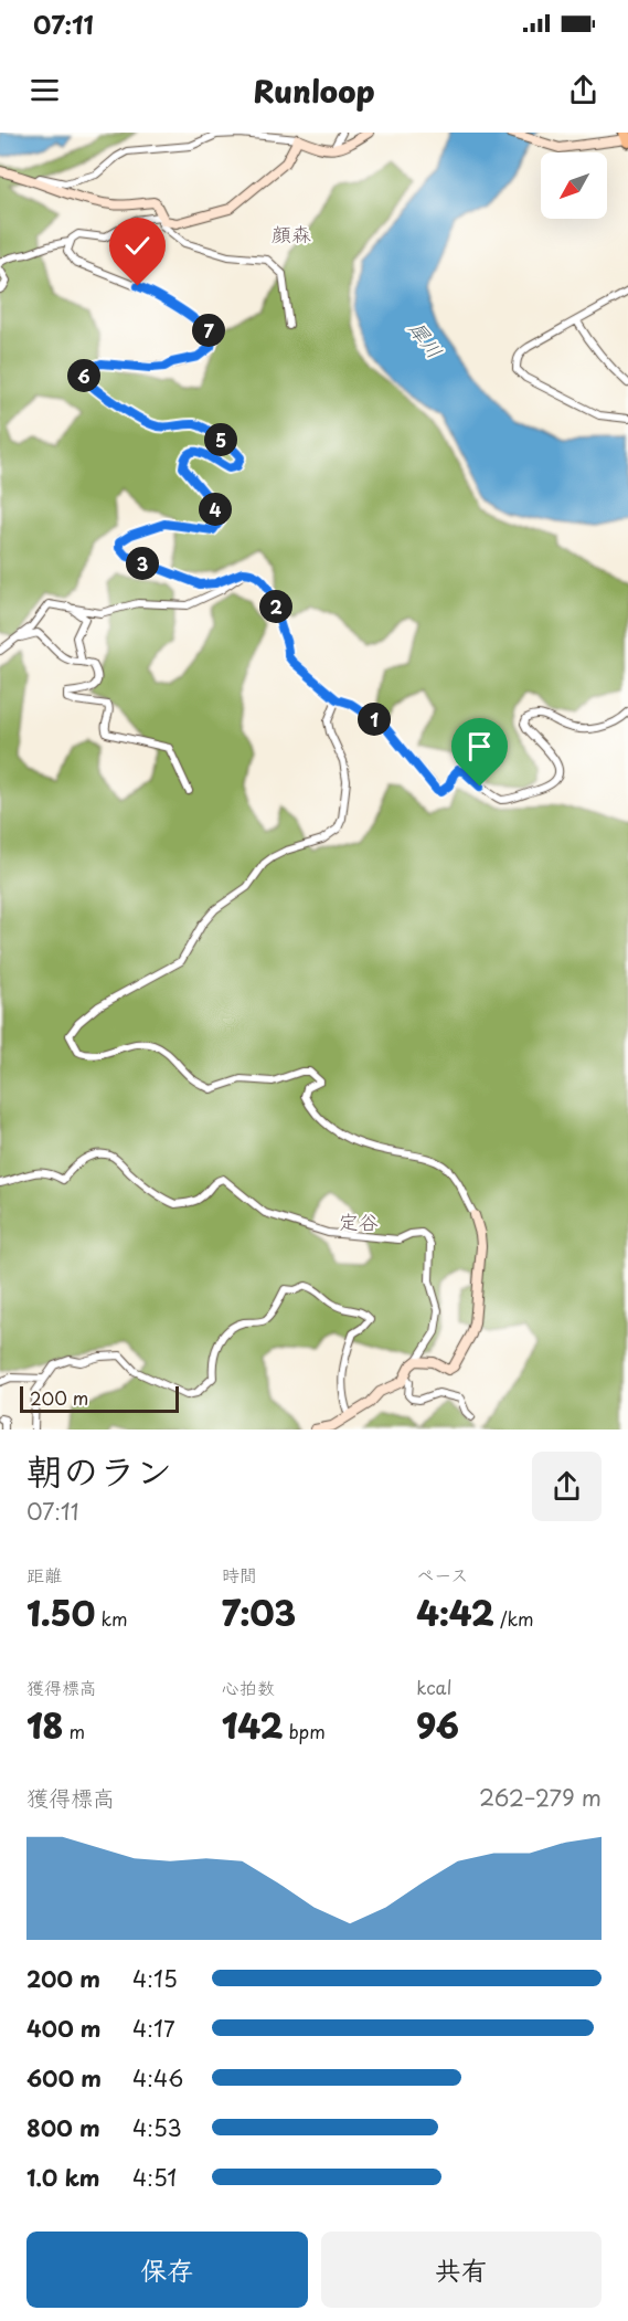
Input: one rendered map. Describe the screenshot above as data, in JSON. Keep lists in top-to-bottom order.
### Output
{
  "districts": ["顔森", "定谷"],
  "water": ["犀川"],
  "scale_bar": "200 m",
  "north": "bottom left",
  "page": {
    "status": "07:11",
    "header": "Runloop",
    "pins": [
      "7",
      "6",
      "5",
      "4",
      "3",
      "2",
      "1"
    ],
    "scale": "200 m",
    "heading": ["朝のラン", "07:11"],
    "stats": [
      ["距離", "1.50 km"],
      ["時間", "7:03"],
      ["ペース", "4:42 /km"],
      ["獲得標高", "18 m"],
      ["心拍数", "142 bpm"],
      ["kcal", "96"]
    ],
    "chart": ["獲得標高", "262–279 m"],
    "list": [
      {
        "name": "200 m",
        "note": "4:15"
      },
      {
        "name": "400 m",
        "note": "4:17"
      },
      {
        "name": "600 m",
        "note": "4:46"
      },
      {
        "name": "800 m",
        "note": "4:53"
      },
      {
        "name": "1.0 km",
        "note": "4:51"
      }
    ],
    "buttons": ["保存", "共有"]
  }
}
